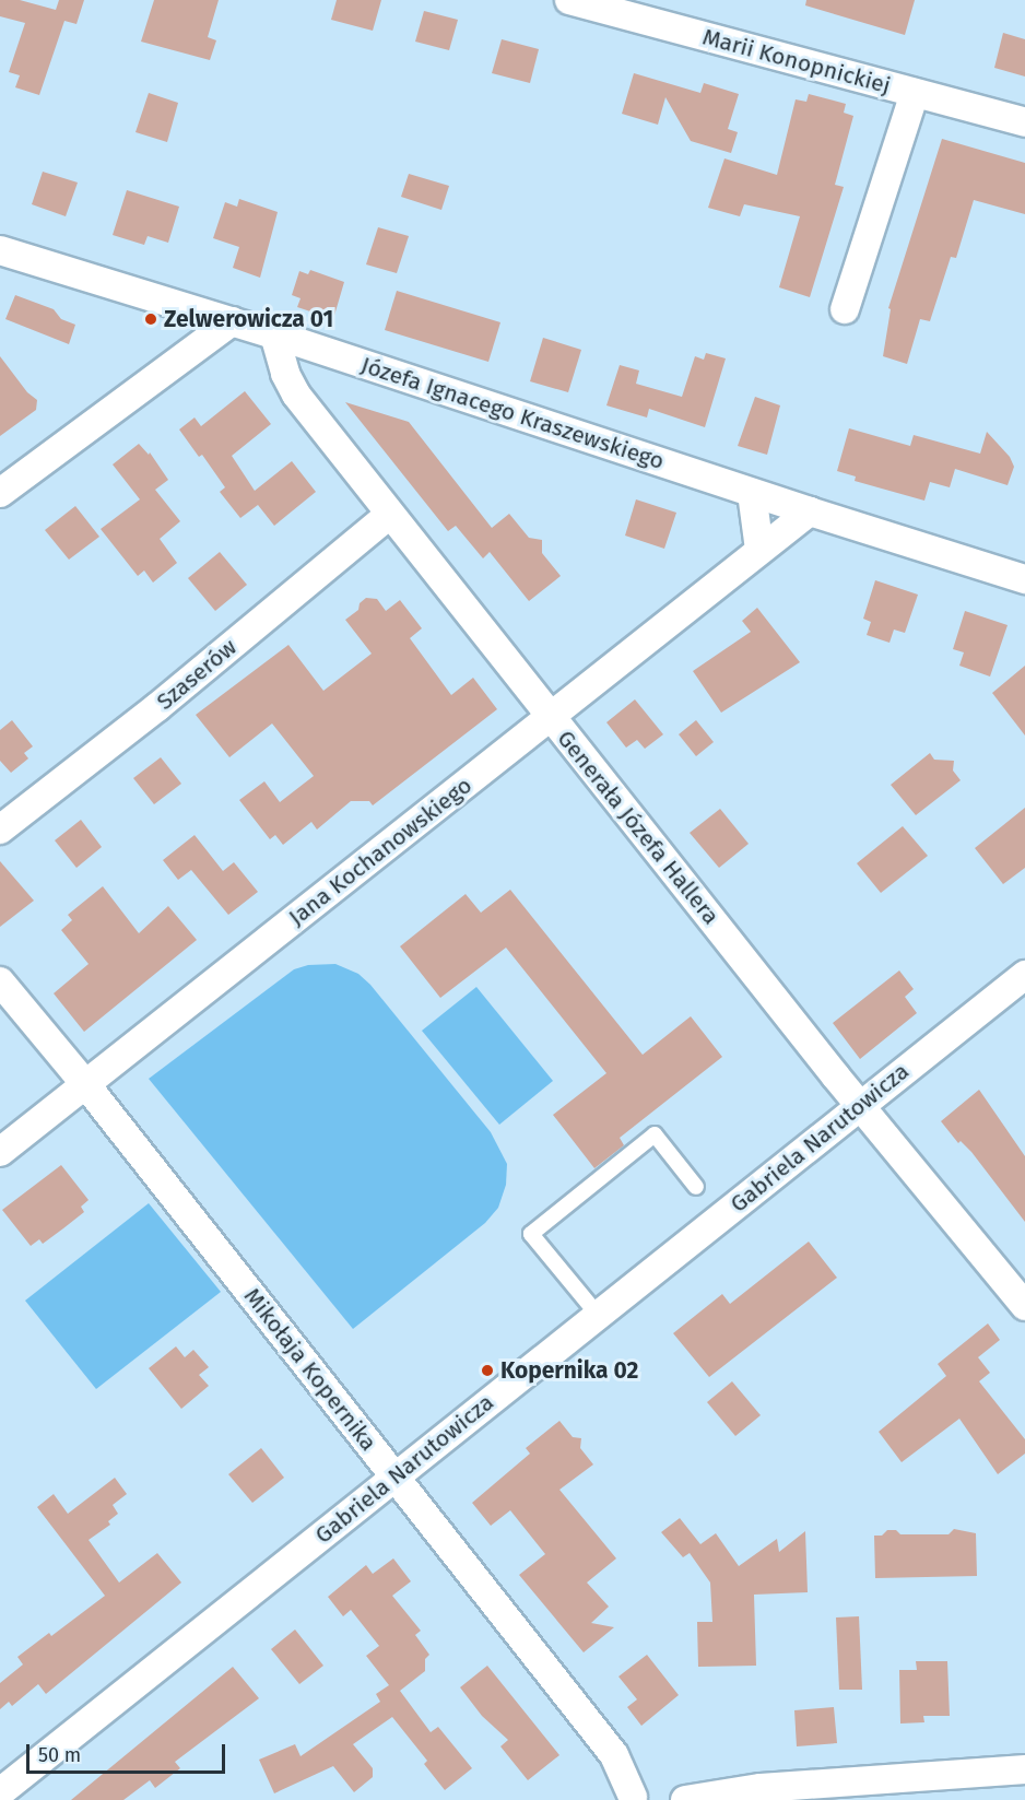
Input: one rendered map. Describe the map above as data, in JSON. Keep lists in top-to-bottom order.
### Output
{
  "streets": {
    "street": [
      "Marii Konopnickiej",
      "Józefa Ignacego Kraszewskiego",
      "Szaserów",
      "Generała Józefa Hallera",
      "Jana Kochanowskiego",
      "Gabriela Narutowicza",
      "Mikołaja Kopernika"
    ]
  },
  "crossings": [
    ["Józefa Ignacego Kraszewskiego", "Generała Józefa Hallera"],
    ["Józefa Ignacego Kraszewskiego", "Jana Kochanowskiego"],
    ["Szaserów", "Generała Józefa Hallera"],
    ["Generała Józefa Hallera", "Jana Kochanowskiego"],
    ["Generała Józefa Hallera", "Gabriela Narutowicza"],
    ["Jana Kochanowskiego", "Mikołaja Kopernika"],
    ["Gabriela Narutowicza", "Mikołaja Kopernika"]
  ],
  "places": ["Zelwerowicza 01", "Kopernika 02"],
  "scale_bar": "50 m"
}
